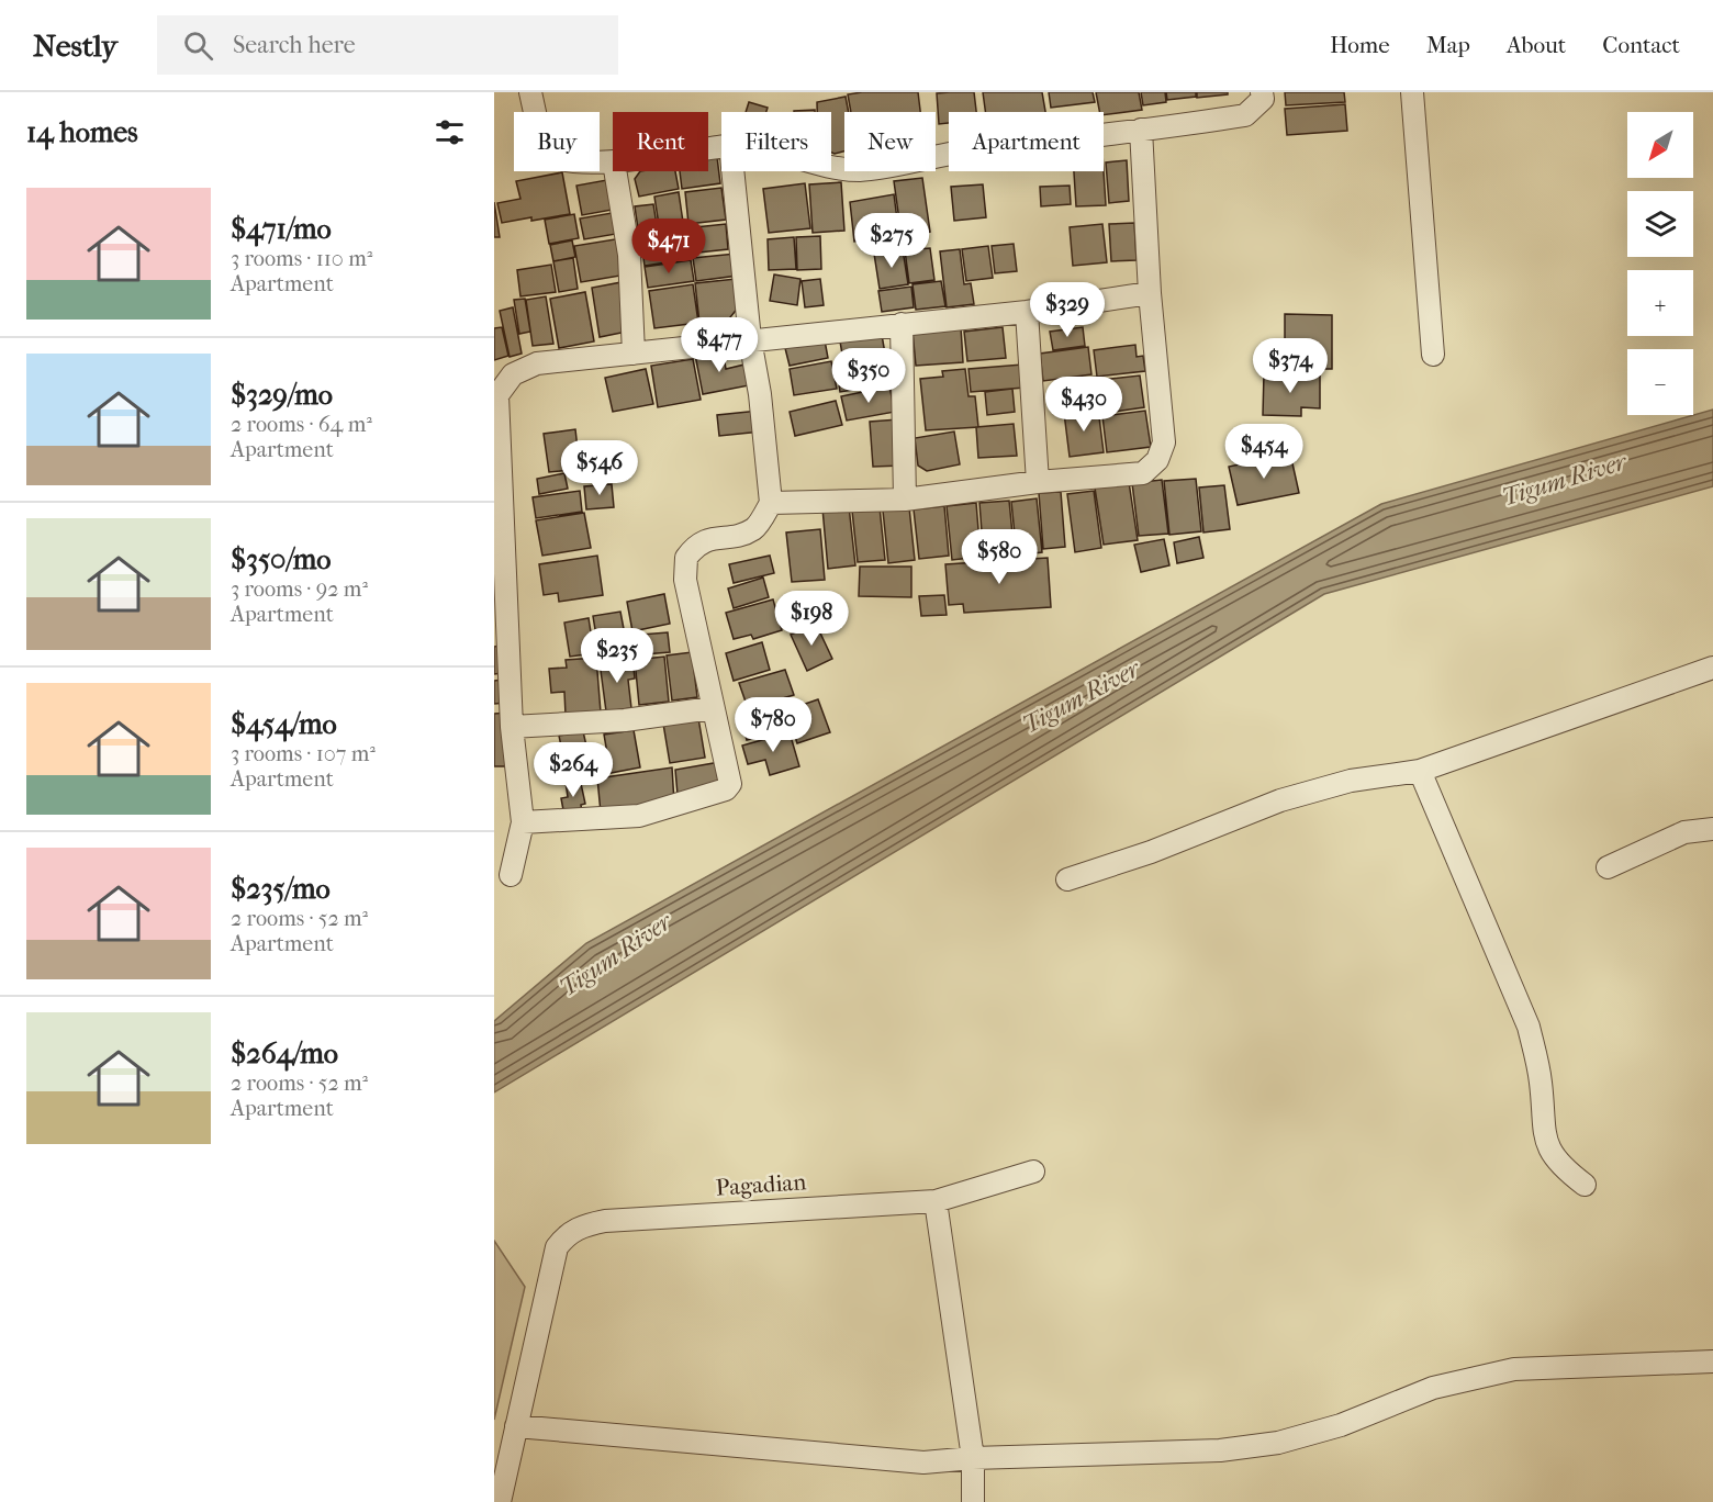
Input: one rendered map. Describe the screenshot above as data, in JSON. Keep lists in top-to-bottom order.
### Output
{
  "streets": {
    "street": ["Pagadian"]
  },
  "water": ["Tigum River"],
  "north": "bottom left",
  "page": {
    "header": "Nestly",
    "search": "Search here",
    "nav": [
      "Home",
      "Map",
      "About",
      "Contact"
    ],
    "heading": "14 homes",
    "map_buttons": ["+", "−"],
    "chip": [
      "Buy",
      "Rent",
      "Filters",
      "New",
      "Apartment"
    ],
    "list": [
      {
        "name": "$471/mo",
        "note": "3 rooms · 110 m² · Apartment"
      },
      {
        "name": "$329/mo",
        "note": "2 rooms · 64 m² · Apartment"
      },
      {
        "name": "$350/mo",
        "note": "3 rooms · 92 m² · Apartment"
      },
      {
        "name": "$454/mo",
        "note": "3 rooms · 107 m² · Apartment"
      },
      {
        "name": "$235/mo",
        "note": "2 rooms · 52 m² · Apartment"
      },
      {
        "name": "$264/mo",
        "note": "2 rooms · 52 m² · Apartment"
      }
    ],
    "price": [
      "$275",
      "$471",
      "$329",
      "$477",
      "$374",
      "$350",
      "$430",
      "$454",
      "$546",
      "$580",
      "$198",
      "$235",
      "$780",
      "$264"
    ]
  }
}
